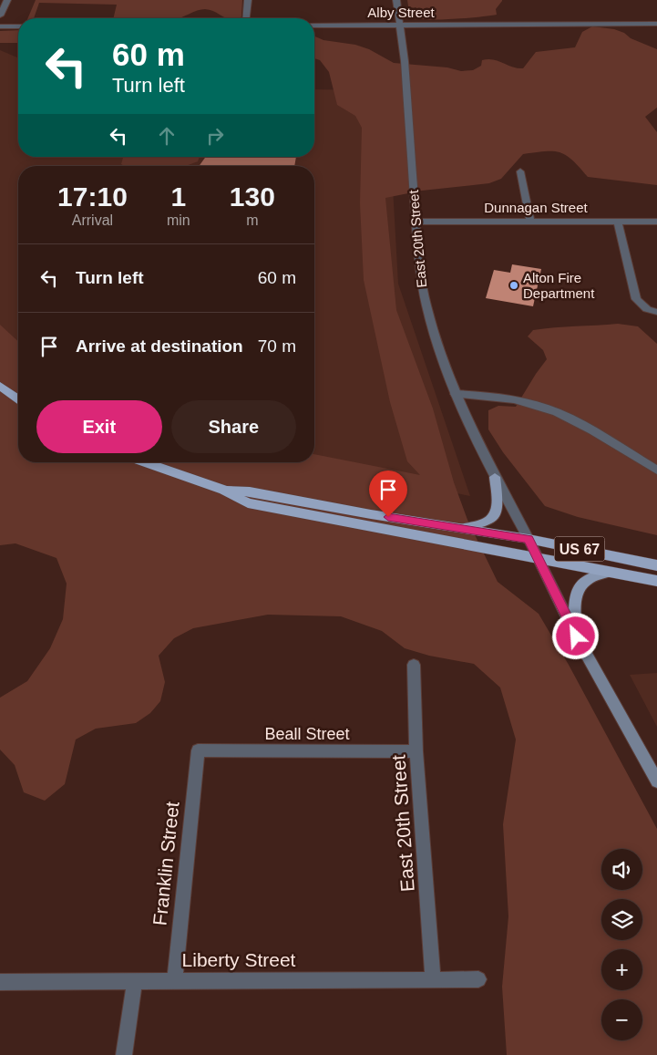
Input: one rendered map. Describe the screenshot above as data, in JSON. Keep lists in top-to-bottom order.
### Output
{
  "streets": {
    "highway": ["US 67"],
    "street": [
      "Alby Street",
      "Dunnagan Street",
      "East 20th Street",
      "Beall Street",
      "Franklin Street",
      "Liberty Street"
    ]
  },
  "crossings": [
    ["Alby Street", "East 20th Street"],
    ["Dunnagan Street", "East 20th Street"],
    ["East 20th Street", "US 67"],
    ["East 20th Street", "Beall Street"],
    ["East 20th Street", "Liberty Street"],
    ["Beall Street", "Franklin Street"],
    ["Franklin Street", "Liberty Street"]
  ],
  "places": ["Alton Fire Department"],
  "page": {
    "turn": ["60 m", "Turn left"],
    "eta": [
      "17:10",
      "Arrival",
      "1",
      "min",
      "130",
      "m"
    ],
    "list": [
      {
        "name": "Turn left",
        "value": "60 m"
      },
      {
        "name": "Arrive at destination",
        "value": "70 m"
      }
    ],
    "buttons": ["Exit", "Share"],
    "map_buttons": ["+", "−"]
  }
}
